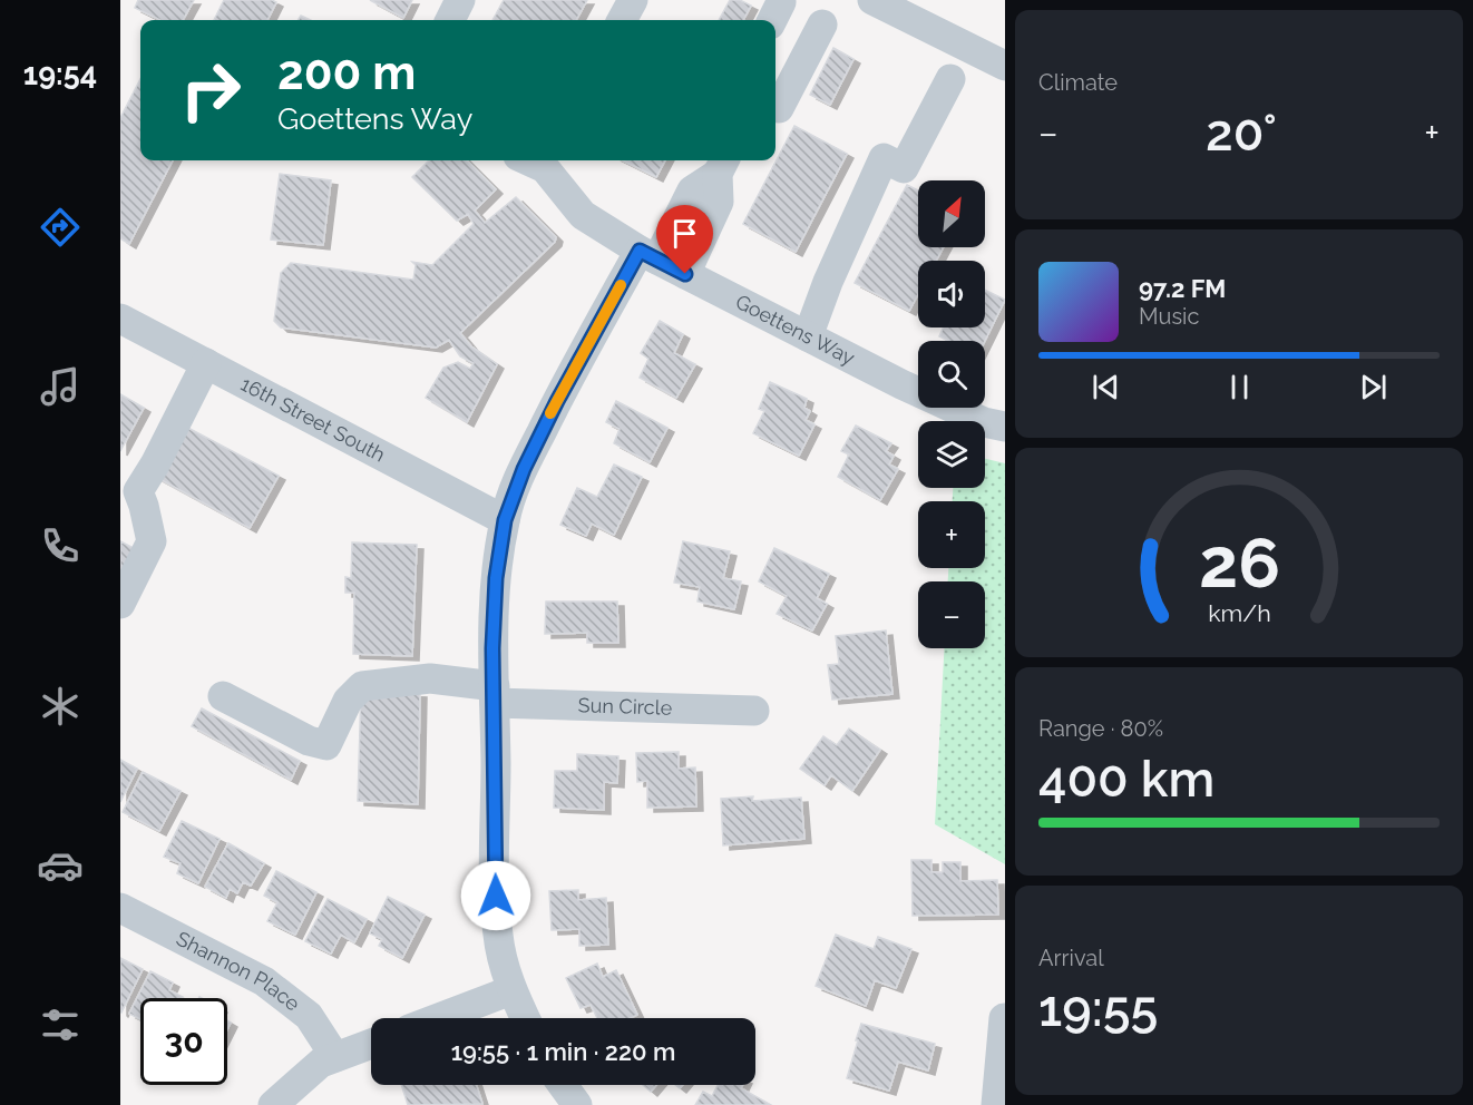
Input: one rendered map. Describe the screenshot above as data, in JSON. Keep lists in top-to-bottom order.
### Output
{
  "streets": {
    "street": [
      "Goettens Way",
      "16th Street South",
      "Sun Circle",
      "Shannon Place"
    ]
  },
  "north": "top right",
  "page": {
    "tabs": "19:54",
    "tile": [
      "Climate",
      ["Range · 80%", "400 km"],
      ["Arrival", "19:55"]
    ],
    "turn": ["200 m", "Goettens Way"],
    "heat": ["−", "20°", "+"],
    "map_buttons": ["+", "−"],
    "song": ["97.2 FM", "Music"],
    "limit": "30",
    "trip": "19:55 · 1 min · 220 m",
    "gauge": ["26", "km/h"]
  }
}
